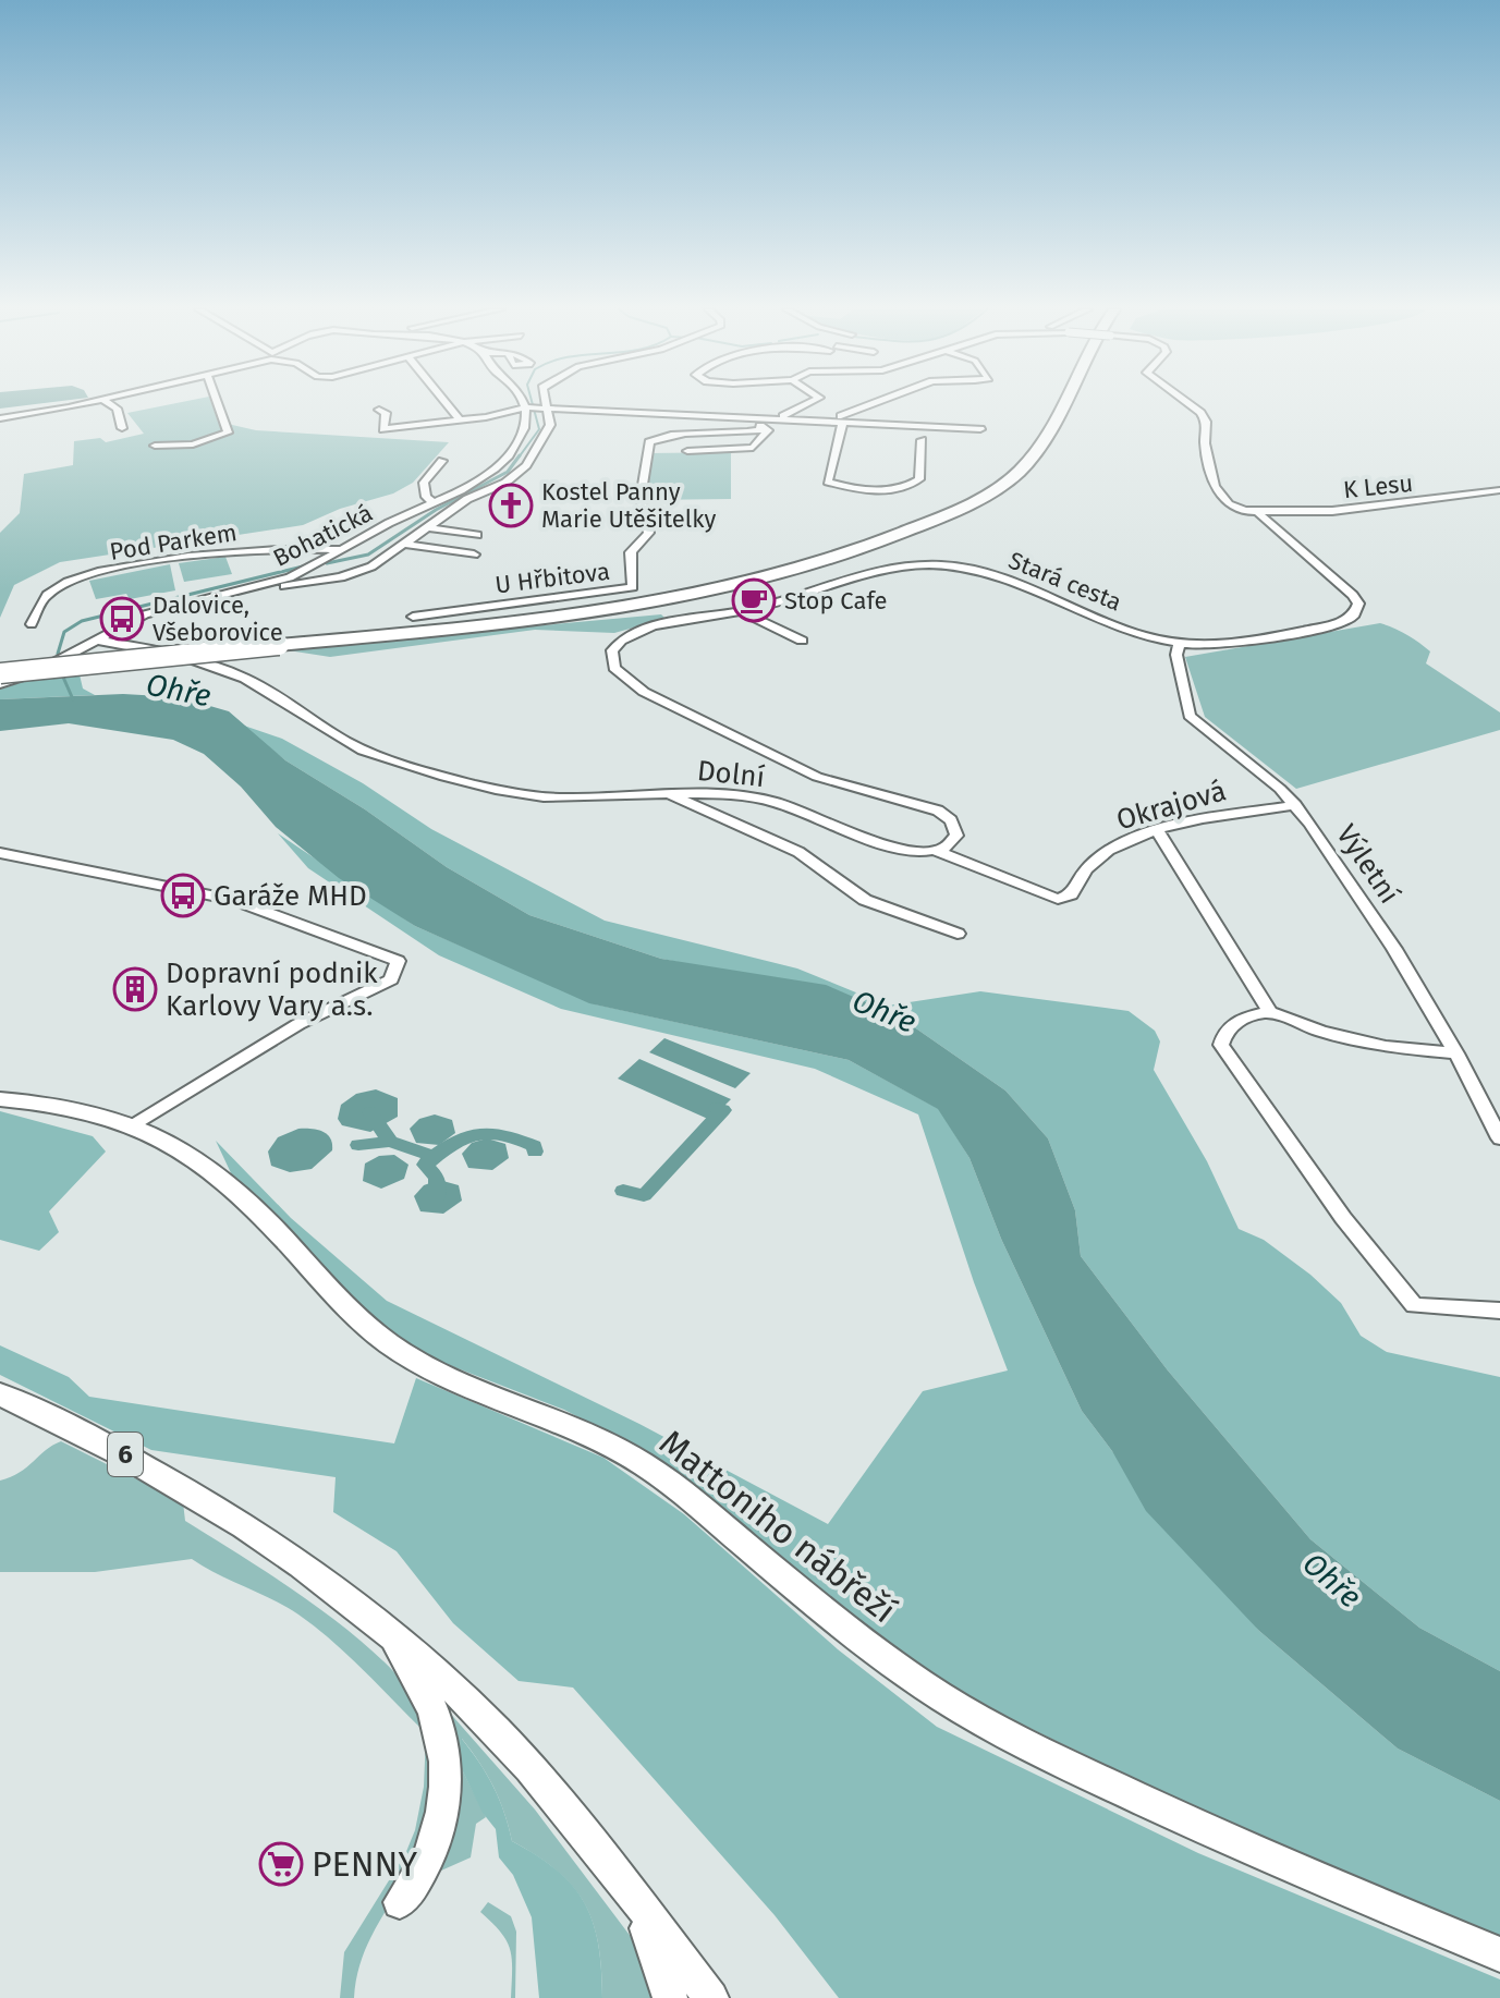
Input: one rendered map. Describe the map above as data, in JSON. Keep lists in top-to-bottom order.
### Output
{
  "streets": {
    "main road": ["6", "Mattoniho nábřeží"],
    "street": [
      "K Lesu",
      "Bohatická",
      "Pod Parkem",
      "U Hřbitova",
      "Stará cesta",
      "Dolní",
      "Okrajová",
      "Výletní"
    ]
  },
  "crossings": [
    ["K Lesu", "Stará cesta"],
    ["Bohatická", "Pod Parkem"],
    ["Bohatická", "Dolní"],
    ["Stará cesta", "Dolní"],
    ["Stará cesta", "Výletní"],
    ["Dolní", "Okrajová"],
    ["Okrajová", "Výletní"]
  ],
  "water": ["Ohře"],
  "places": {
    "church": ["Kostel Panny Marie Utěšitelky"],
    "cafe": ["Stop Cafe"],
    "bus stop": ["Dalovice, Všeborovice", "Garáže MHD"],
    "building": ["Dopravní podnik Karlovy Vary a.s."],
    "supermarket": ["PENNY"]
  }
}
